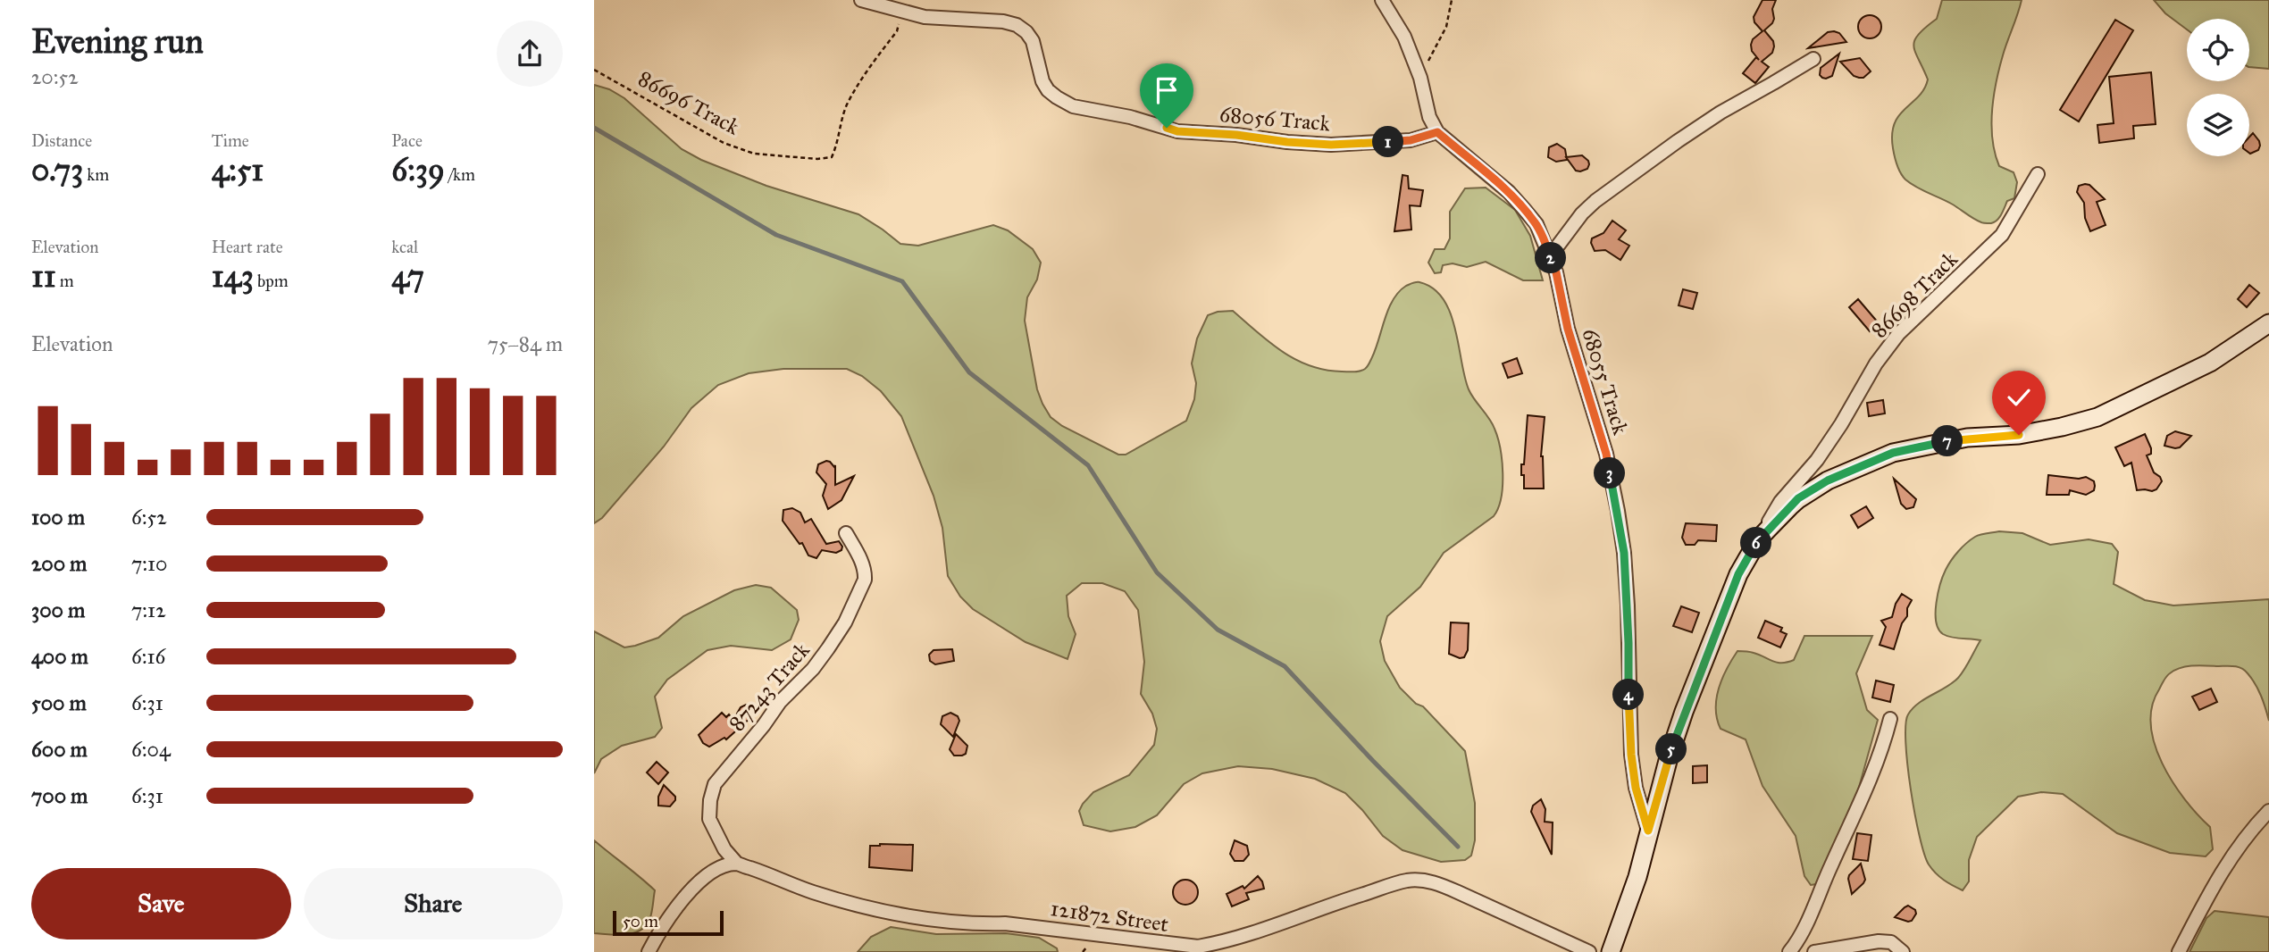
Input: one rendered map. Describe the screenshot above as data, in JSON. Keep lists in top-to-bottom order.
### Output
{
  "streets": {
    "street": [
      "68056 Track",
      "86698 Track",
      "68055 Track",
      "87243 Track",
      "121872 Street"
    ],
    "path": ["86696 Track"]
  },
  "crossings": [
    ["86696 Track", "68056 Track"],
    ["68056 Track", "68055 Track"],
    ["87243 Track", "121872 Street"]
  ],
  "scale_bar": "50 m",
  "page": {
    "heading": ["Evening run", "20:52"],
    "stats": [
      ["Distance", "0.73 km"],
      ["Time", "4:51"],
      ["Pace", "6:39 /km"],
      ["Elevation", "11 m"],
      ["Heart rate", "143 bpm"],
      ["kcal", "47"]
    ],
    "pins": [
      "1",
      "2",
      "7",
      "3",
      "6",
      "4",
      "5"
    ],
    "chart": ["Elevation", "75–84 m"],
    "list": [
      {
        "name": "100 m",
        "note": "6:52"
      },
      {
        "name": "200 m",
        "note": "7:10"
      },
      {
        "name": "300 m",
        "note": "7:12"
      },
      {
        "name": "400 m",
        "note": "6:16"
      },
      {
        "name": "500 m",
        "note": "6:31"
      },
      {
        "name": "600 m",
        "note": "6:04"
      },
      {
        "name": "700 m",
        "note": "6:31"
      }
    ],
    "buttons": ["Save", "Share"],
    "scale": "50 m"
  }
}
